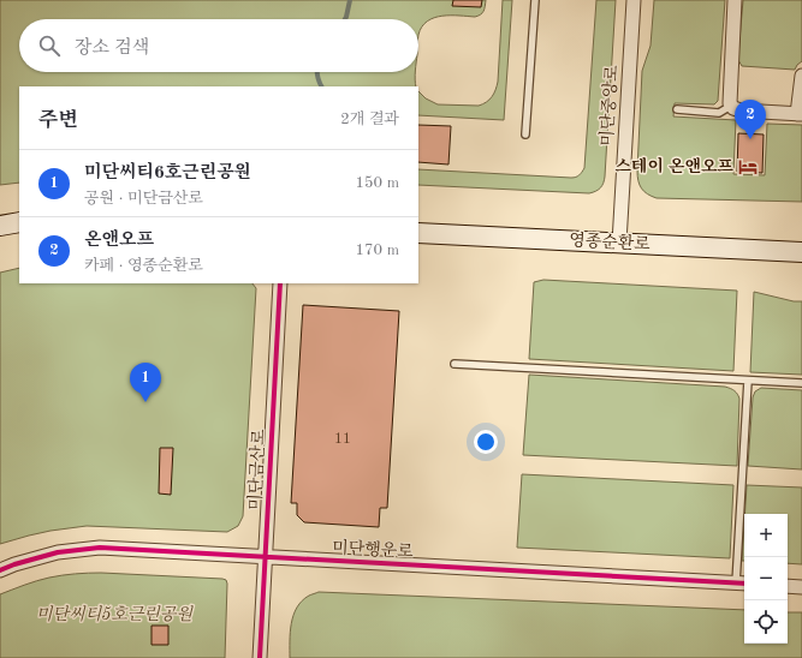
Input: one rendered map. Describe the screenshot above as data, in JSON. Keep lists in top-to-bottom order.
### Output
{
  "streets": {
    "main road": ["영종순환로"],
    "street": ["미단중앙로", "미단금산로", "미단행운로"]
  },
  "crossings": [
    ["미단중앙로", "영종순환로"],
    ["미단금산로", "미단행운로"]
  ],
  "parks": ["미단씨티5호근린공원"],
  "places": {
    "hotel": ["스테이 온앤오프"]
  },
  "house_numbers": ["11"],
  "page": {
    "search": "장소 검색",
    "heading": ["주변", "2개 결과"],
    "pins": ["2", "1"],
    "list": [
      {
        "mark": "1",
        "name": "미단씨티6호근린공원",
        "note": "공원 · 미단금산로",
        "value": "150 m"
      },
      {
        "mark": "2",
        "name": "온앤오프",
        "note": "카페 · 영종순환로",
        "value": "170 m"
      }
    ],
    "map_buttons": ["+", "−"]
  }
}
